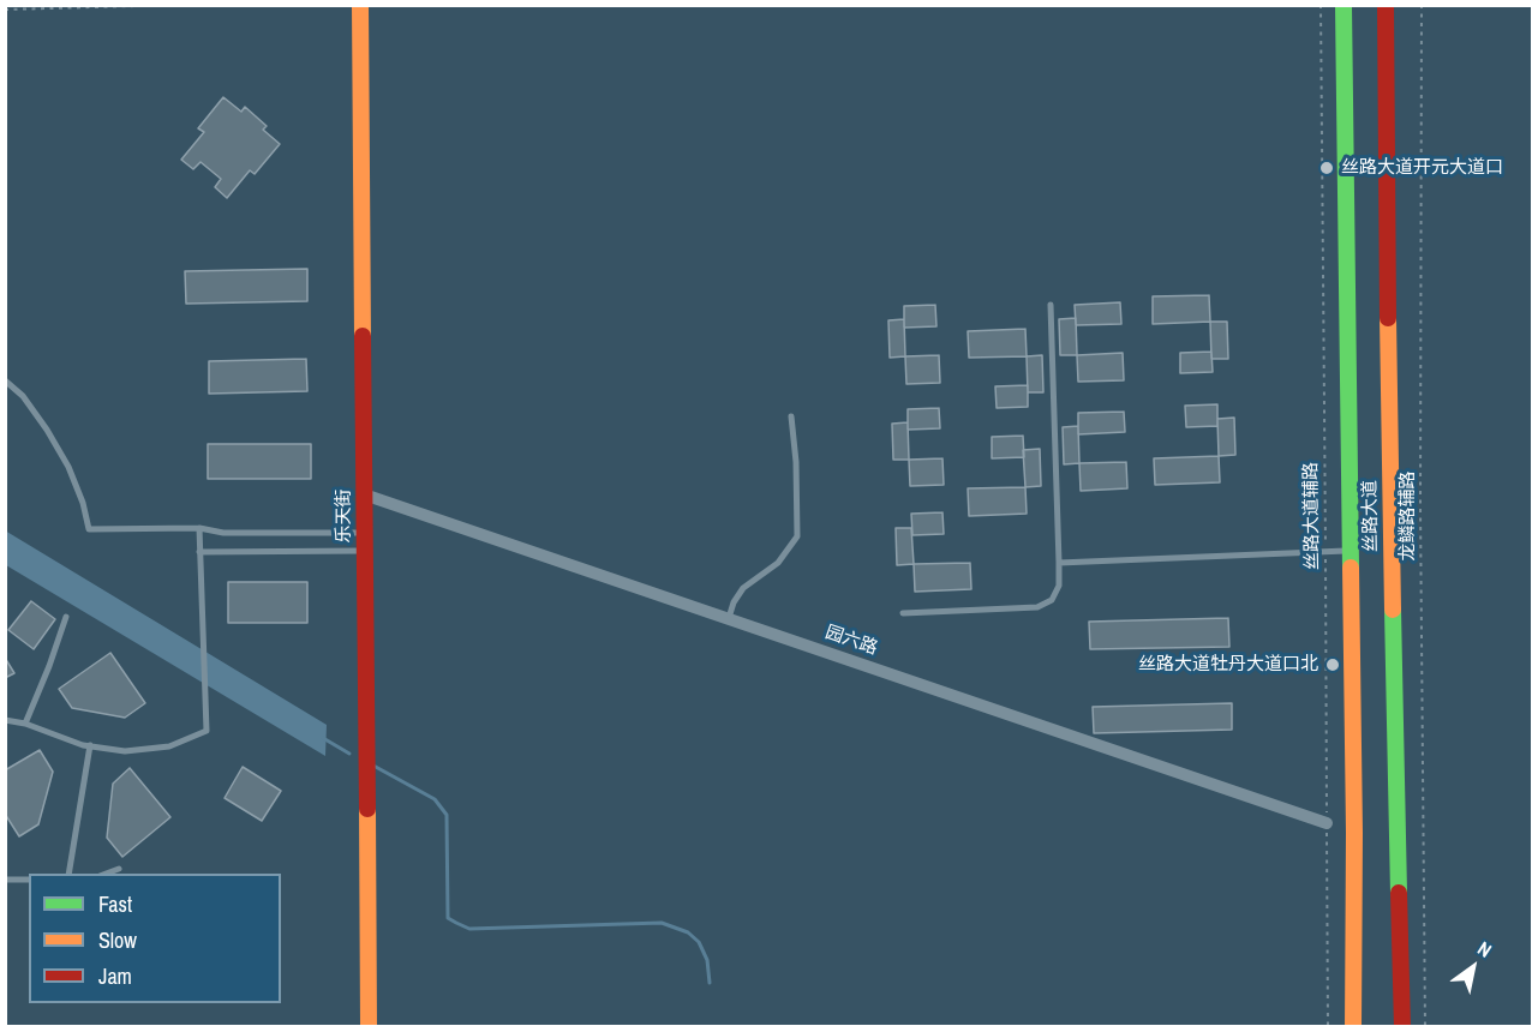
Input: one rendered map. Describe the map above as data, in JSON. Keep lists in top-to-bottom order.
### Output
{
  "streets": {
    "main road": ["乐天街", "丝路大道"],
    "street": ["园六路"],
    "path": ["丝路大道辅路", "龙鳞路辅路"]
  },
  "crossings": [
    ["乐天街", "园六路"],
    ["丝路大道辅路", "园六路"]
  ],
  "places": ["丝路大道开元大道口", "丝路大道牡丹大道口北"],
  "legend": ["Fast", "Slow", "Jam"],
  "north": "top right"
}
